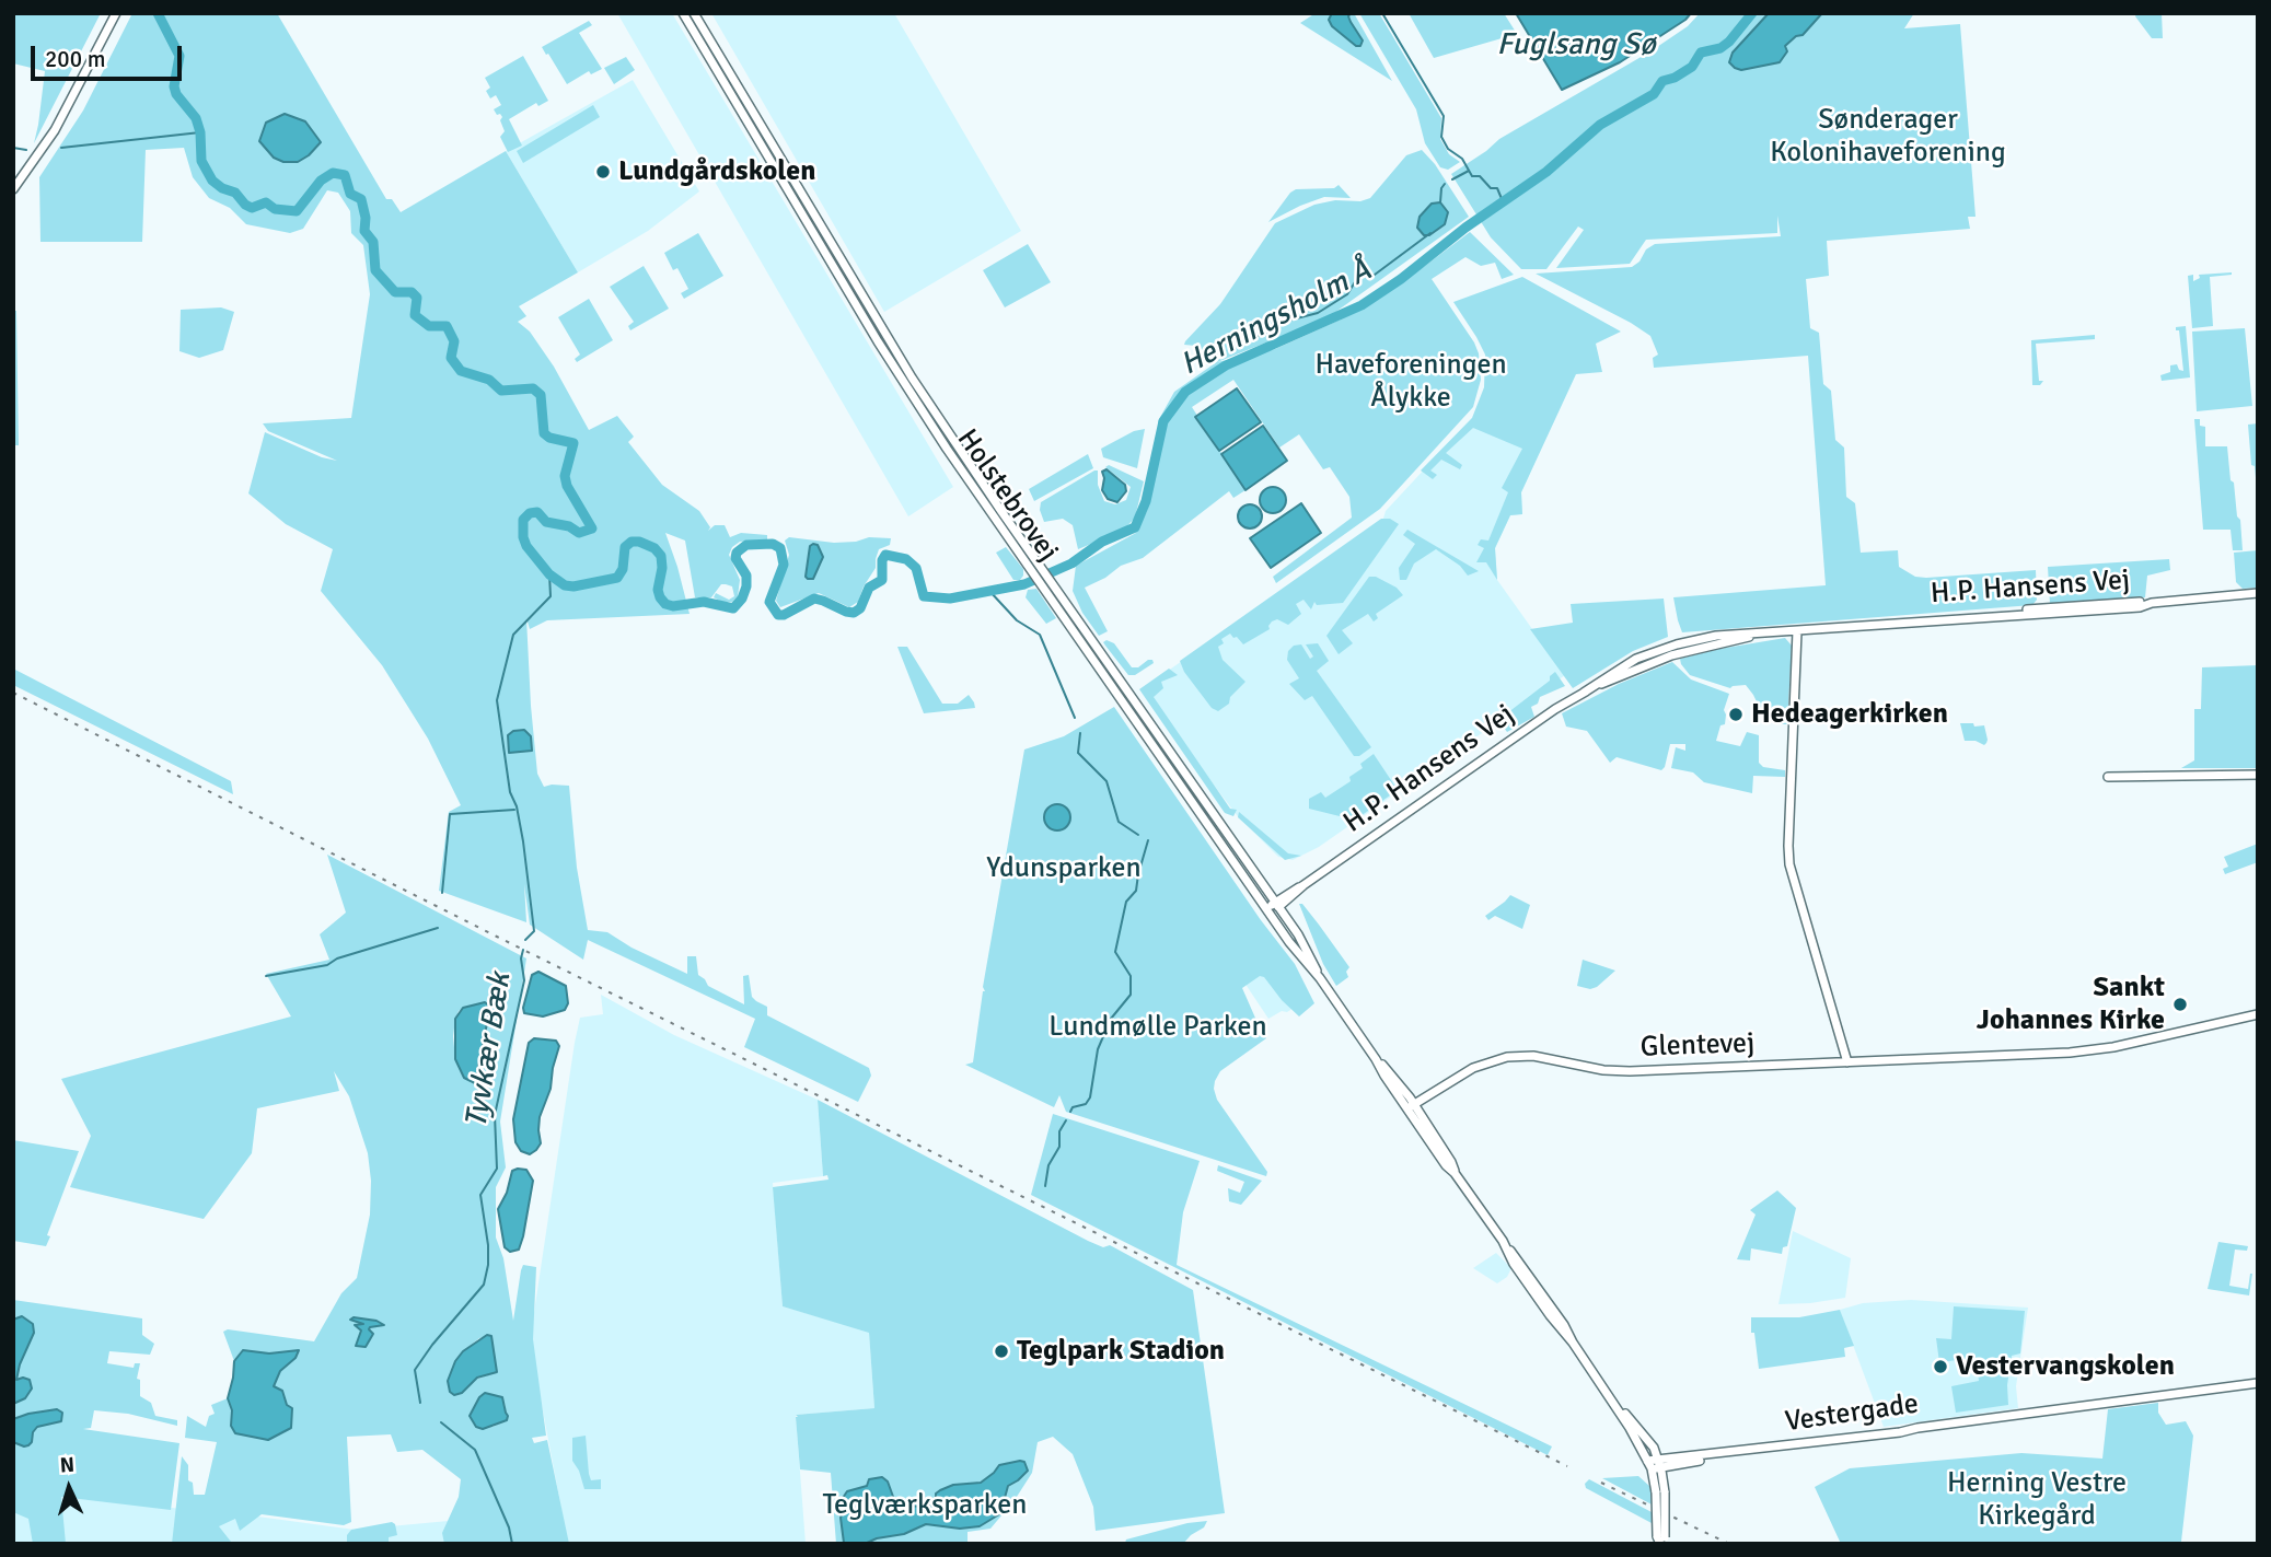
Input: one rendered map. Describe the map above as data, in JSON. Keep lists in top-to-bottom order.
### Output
{
  "streets": {
    "street": [
      "Holstebrovej",
      "H.P. Hansens Vej",
      "Glentevej",
      "Vestergade"
    ]
  },
  "crossings": [
    ["Holstebrovej", "H.P. Hansens Vej"],
    ["Holstebrovej", "Glentevej"],
    ["Holstebrovej", "Vestergade"]
  ],
  "water": ["Fuglsang Sø", "Herningsholm Å", "Tyvkær Bæk"],
  "parks": [
    "Sønderager Kolonihaveforening",
    "Haveforeningen Ålykke",
    "Ydunsparken",
    "Lundmølle Parken",
    "Herning Vestre Kirkegård",
    "Teglværksparken"
  ],
  "places": [
    "Lundgårdskolen",
    "Hedeagerkirken",
    "Sankt Johannes Kirke",
    "Teglpark Stadion",
    "Vestervangskolen"
  ],
  "scale_bar": "200 m",
  "north": "top"
}
